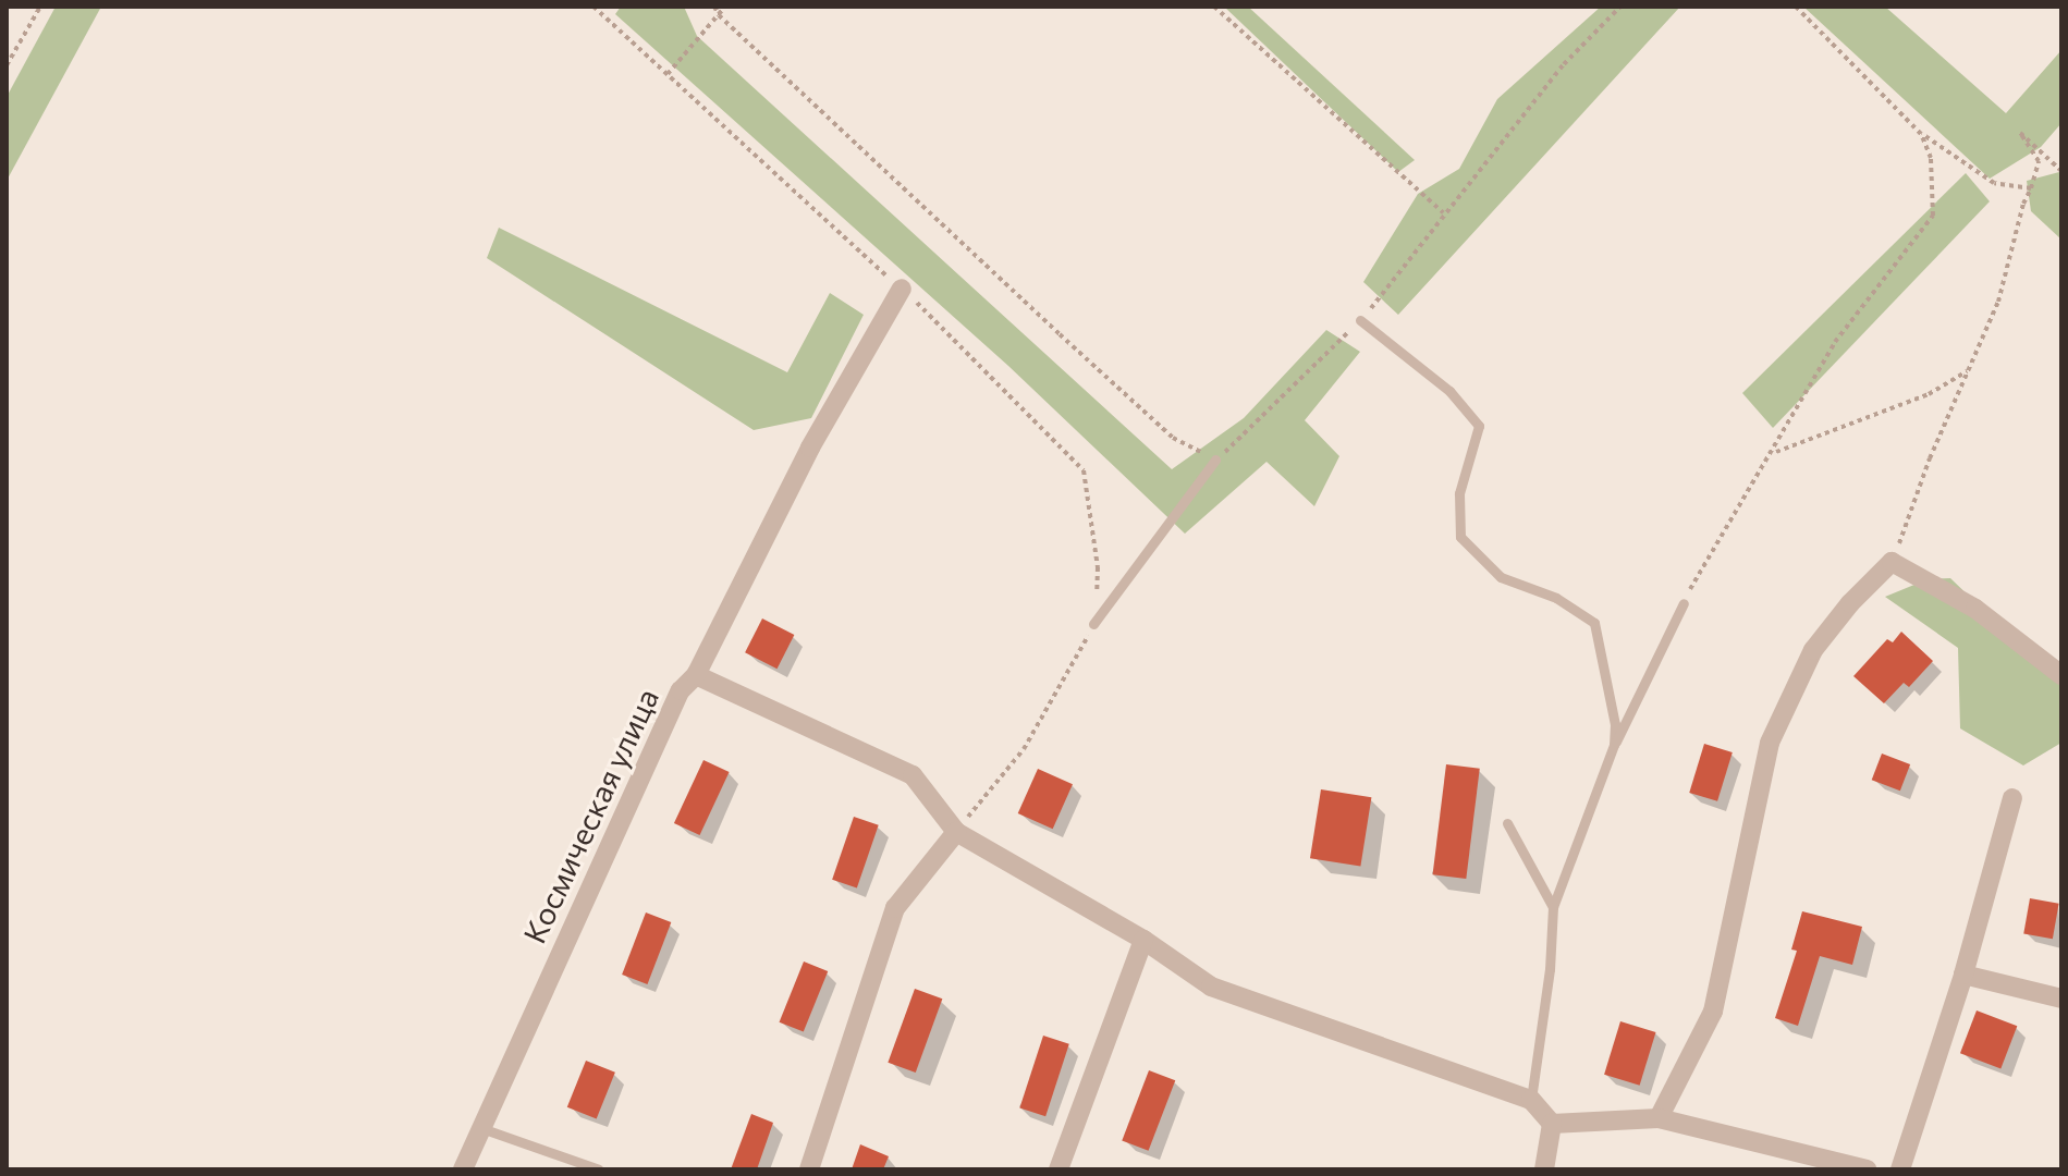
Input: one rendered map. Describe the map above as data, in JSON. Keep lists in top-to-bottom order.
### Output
{
  "streets": {
    "street": ["Космическая улица"]
  }
}
